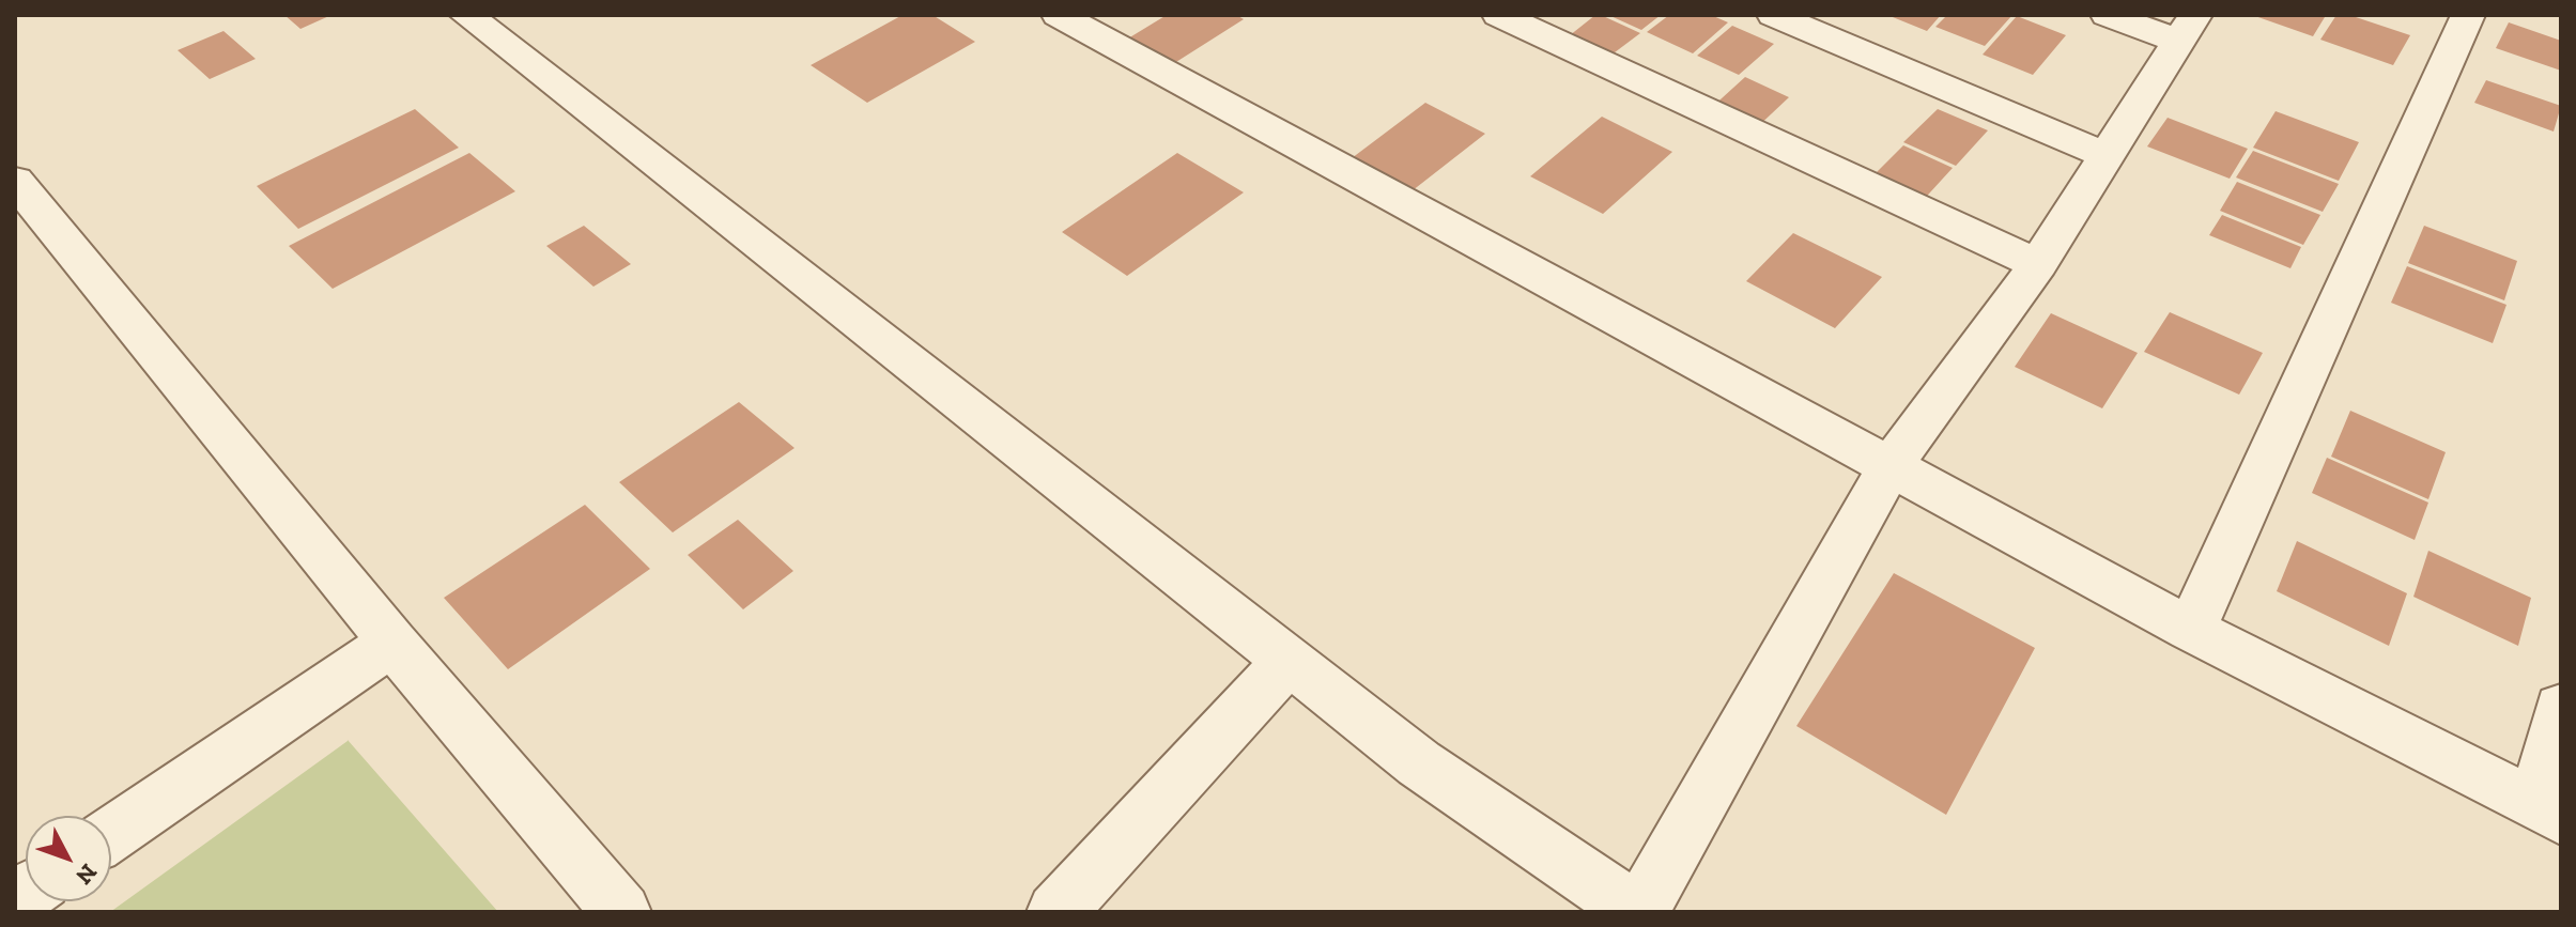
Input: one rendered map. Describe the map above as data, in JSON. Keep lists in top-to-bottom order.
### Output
{
  "north": "bottom right"
}
